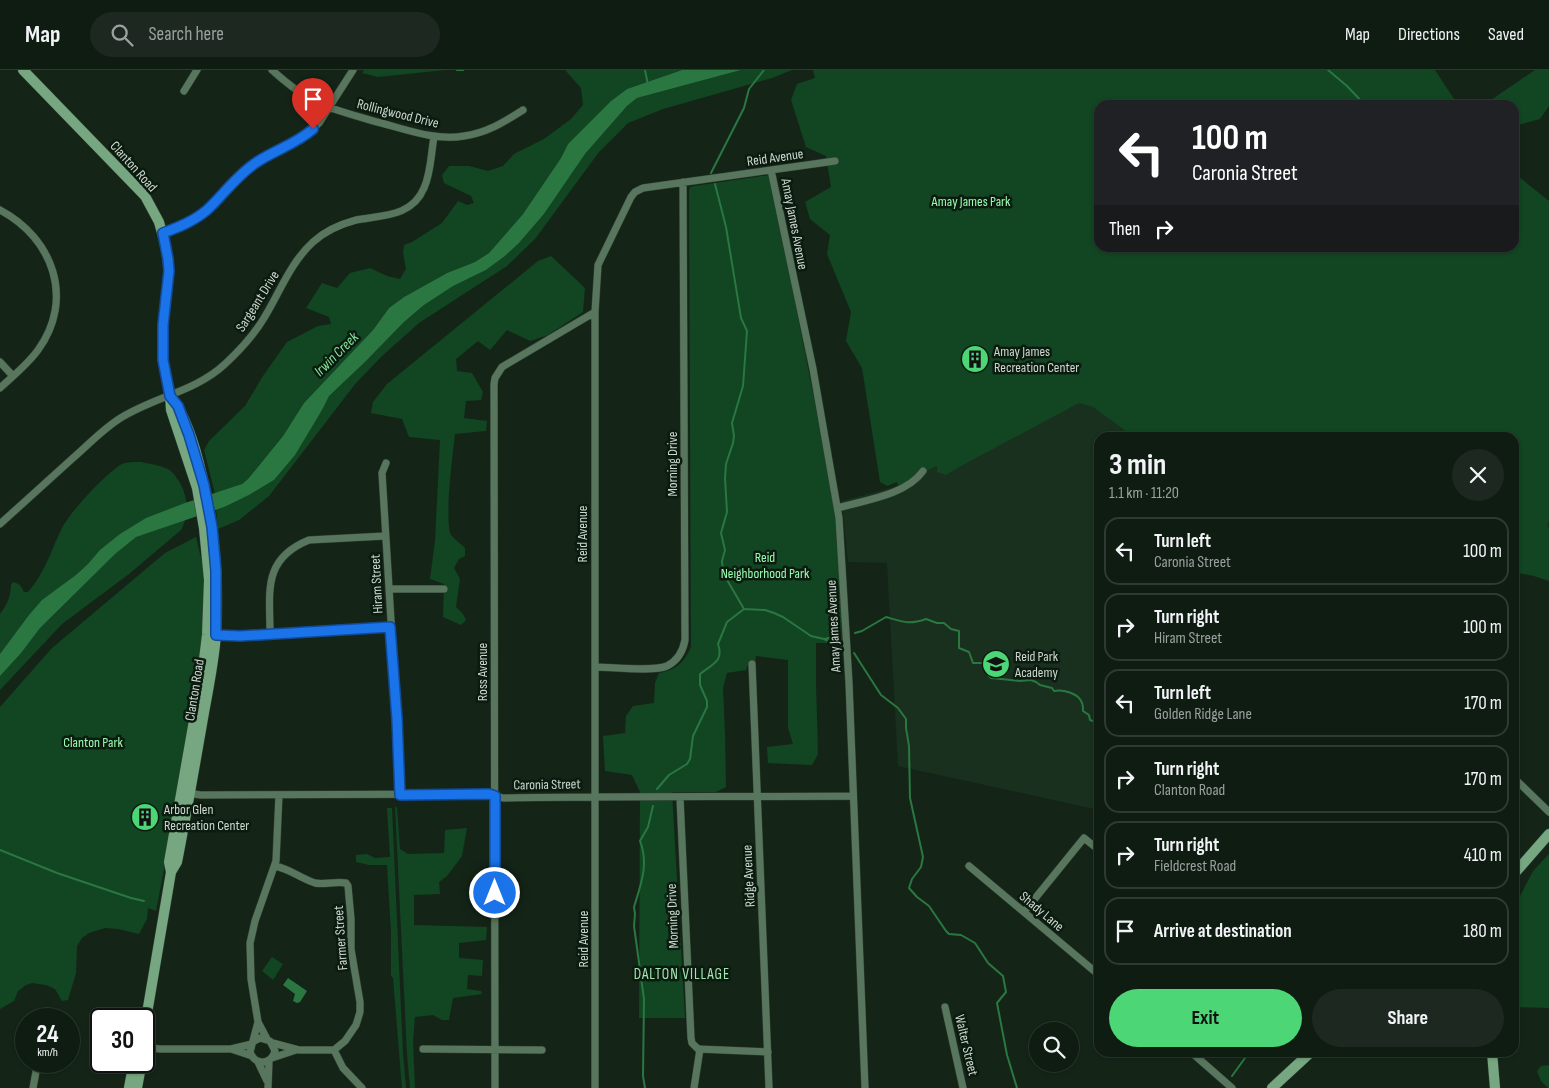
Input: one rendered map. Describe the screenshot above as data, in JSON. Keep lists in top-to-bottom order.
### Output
{
  "streets": {
    "main road": ["Clanton Road"],
    "street": [
      "Rollingwood Drive",
      "Reid Avenue",
      "Amay James Avenue",
      "Sargeant Drive",
      "Morning Drive",
      "Hiram Street",
      "Ross Avenue",
      "Caronia Street",
      "Ridge Avenue",
      "Shady Lane",
      "Farmer Street",
      "Walter Street"
    ]
  },
  "crossings": [
    ["Rollingwood Drive", "Sargeant Drive"],
    ["Reid Avenue", "Amay James Avenue"],
    ["Reid Avenue", "Morning Drive"],
    ["Reid Avenue", "Ross Avenue"],
    ["Reid Avenue", "Caronia Street"],
    ["Clanton Road", "Sargeant Drive"],
    ["Clanton Road", "Caronia Street"],
    ["Amay James Avenue", "Caronia Street"],
    ["Morning Drive", "Caronia Street"],
    ["Hiram Street", "Caronia Street"],
    ["Ross Avenue", "Caronia Street"],
    ["Caronia Street", "Ridge Avenue"]
  ],
  "districts": ["DALTON VILLAGE"],
  "water": ["Irwin Creek"],
  "parks": ["Amay James Park", "Reid Neighborhood Park", "Clanton Park"],
  "places": {
    "building": ["Amay James Recreation Center", "Arbor Glen Recreation Center"],
    "school or university": ["Reid Park Academy"]
  },
  "page": {
    "header": "Map",
    "search": "Search here",
    "nav": ["Map", "Directions", "Saved"],
    "turn": ["100 m", "Caronia Street"],
    "then": "Then",
    "heading": ["3 min", "1.1 km · 11:20"],
    "list": [
      {
        "name": "Turn left",
        "note": "Caronia Street",
        "value": "100 m"
      },
      {
        "name": "Turn right",
        "note": "Hiram Street",
        "value": "100 m"
      },
      {
        "name": "Turn left",
        "note": "Golden Ridge Lane",
        "value": "170 m"
      },
      {
        "name": "Turn right",
        "note": "Clanton Road",
        "value": "170 m"
      },
      {
        "name": "Turn right",
        "note": "Fieldcrest Road",
        "value": "410 m"
      },
      {
        "name": "Arrive at destination",
        "value": "180 m"
      }
    ],
    "buttons": ["Exit", "Share"],
    "speed": "24 km/h",
    "limit": "30"
  }
}
